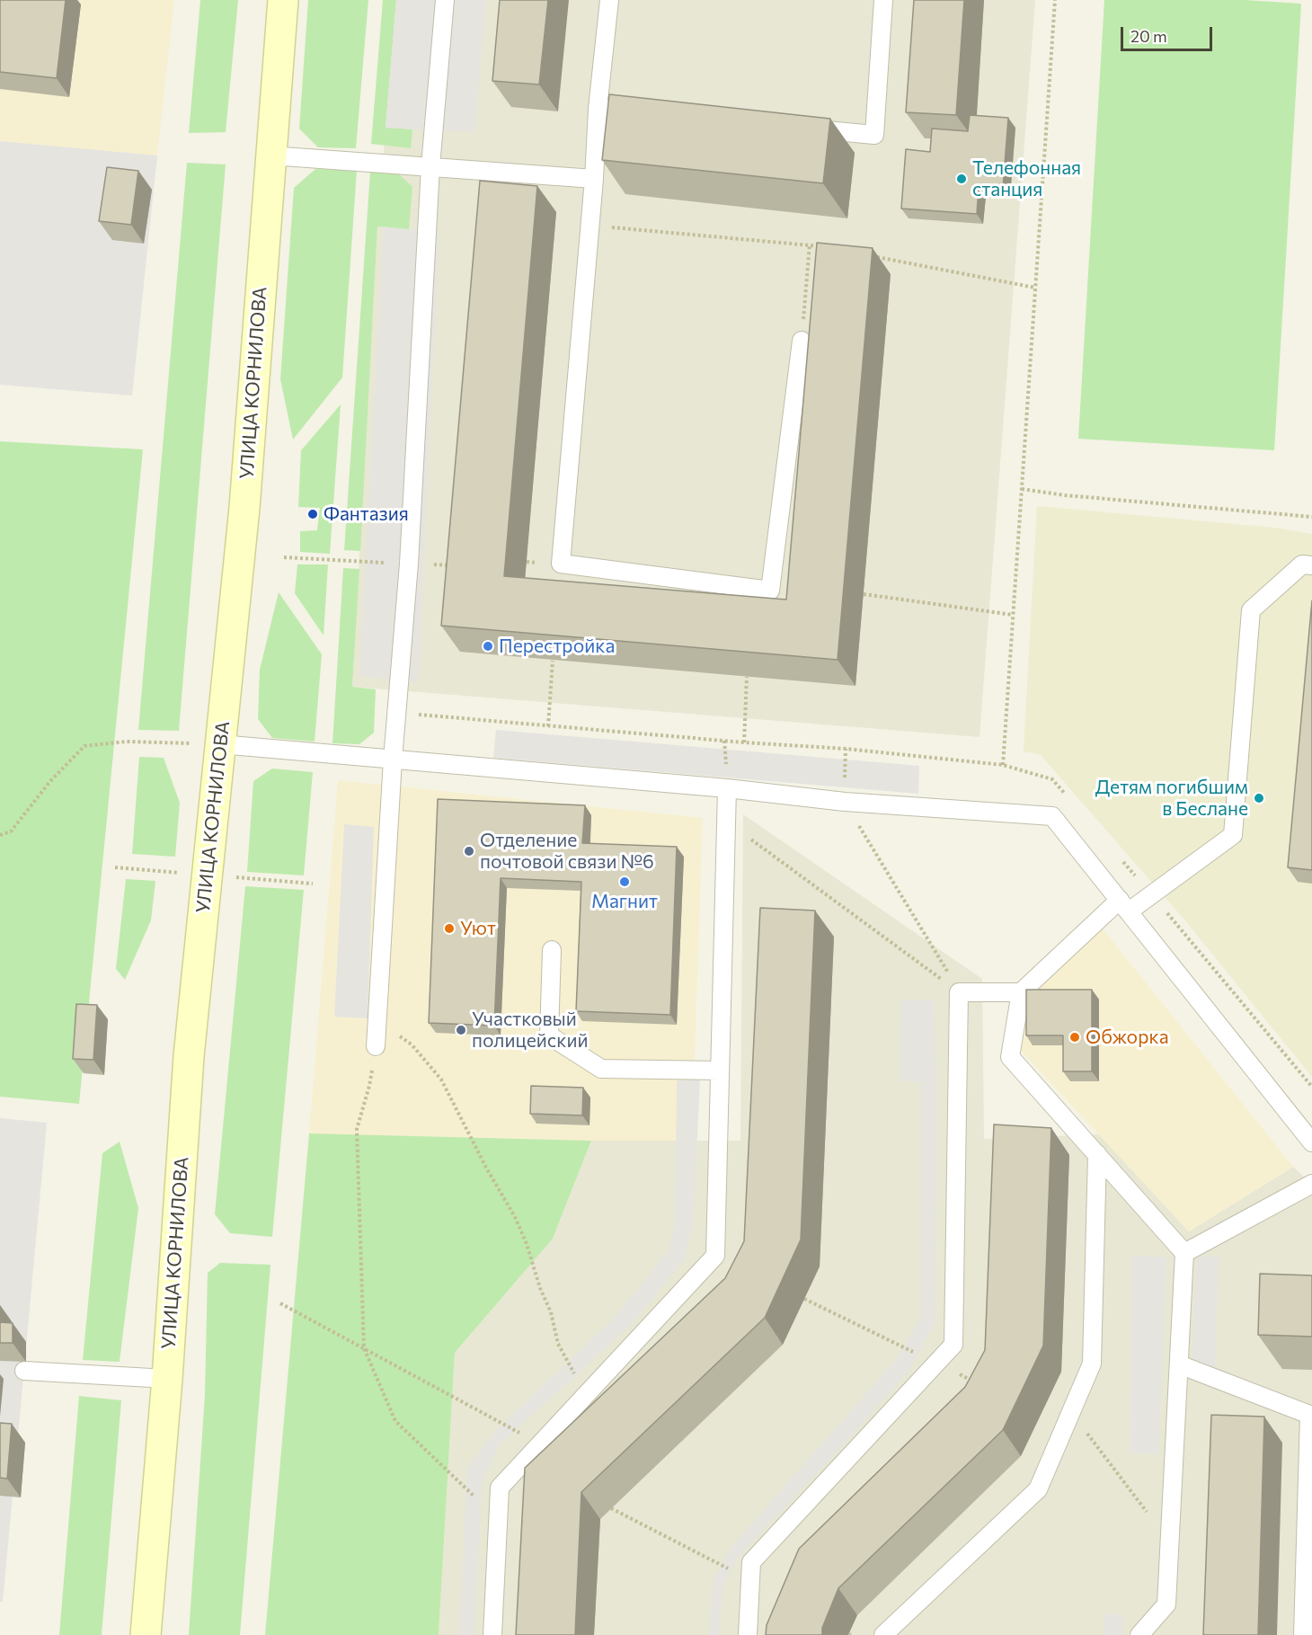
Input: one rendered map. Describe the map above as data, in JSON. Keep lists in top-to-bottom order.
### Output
{
  "streets": {
    "main road": ["УЛИЦА КОРНИЛОВА"]
  },
  "places": [
    "Телефонная станция",
    "Фантазия",
    "Перестройка",
    "Детям погибшим в Беслане",
    "Отделение почтовой связи №6",
    "Магнит",
    "Уют",
    "Участковый полицейский",
    "Обжорка"
  ],
  "scale_bar": "20 m"
}
